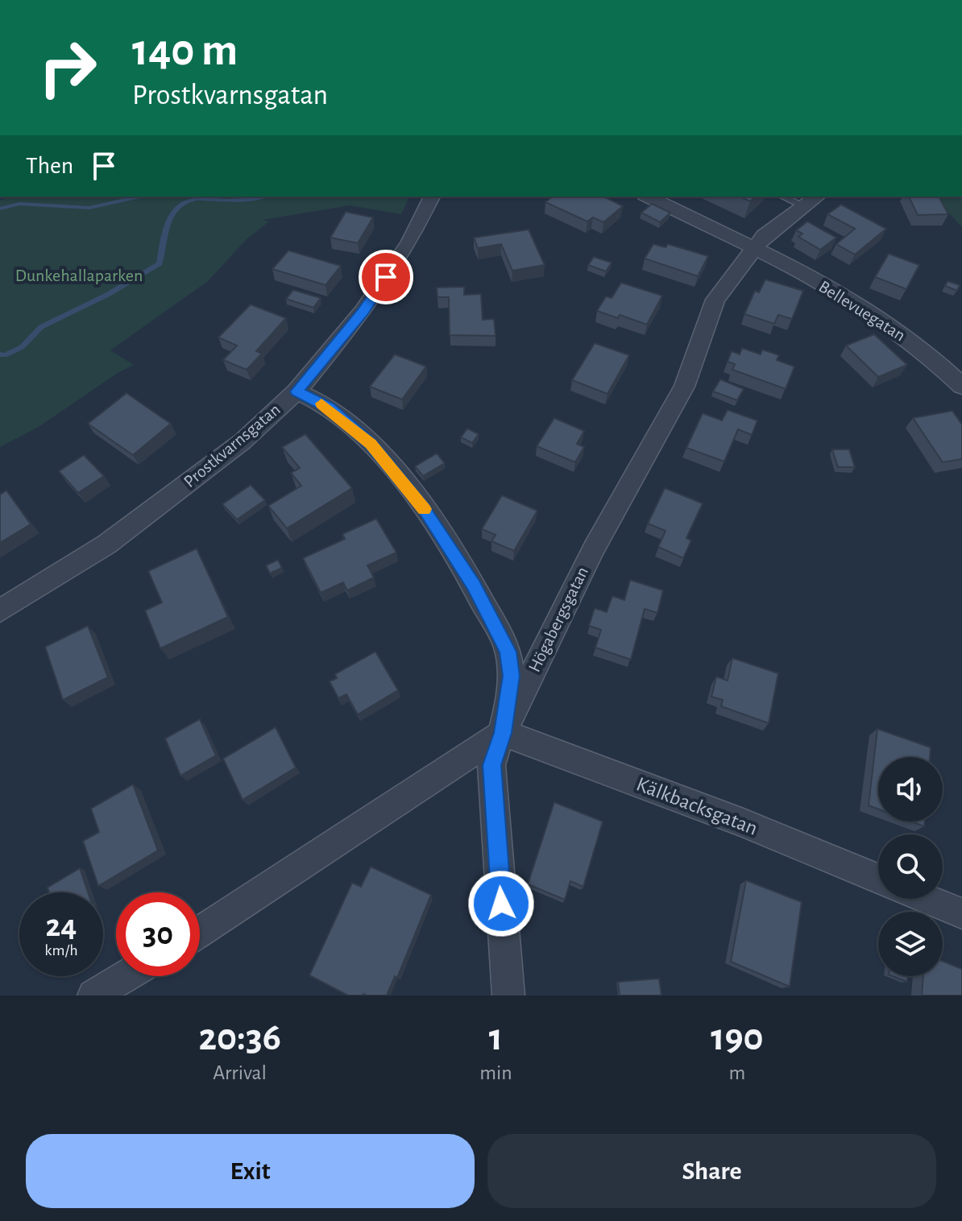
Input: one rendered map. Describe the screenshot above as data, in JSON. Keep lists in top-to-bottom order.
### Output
{
  "streets": {
    "street": [
      "Bellevuegatan",
      "Prostkvarnsgatan",
      "Högabergsgatan",
      "Kälkbacksgatan"
    ]
  },
  "crossings": [
    ["Bellevuegatan", "Högabergsgatan"],
    ["Högabergsgatan", "Kälkbacksgatan"]
  ],
  "parks": ["Dunkehallaparken"],
  "page": {
    "turn": ["140 m", "Prostkvarnsgatan"],
    "then": "Then",
    "speed": "24 km/h",
    "limit": "30",
    "eta": [
      "20:36",
      "Arrival",
      "1",
      "min",
      "190",
      "m"
    ],
    "buttons": ["Exit", "Share"]
  }
}
